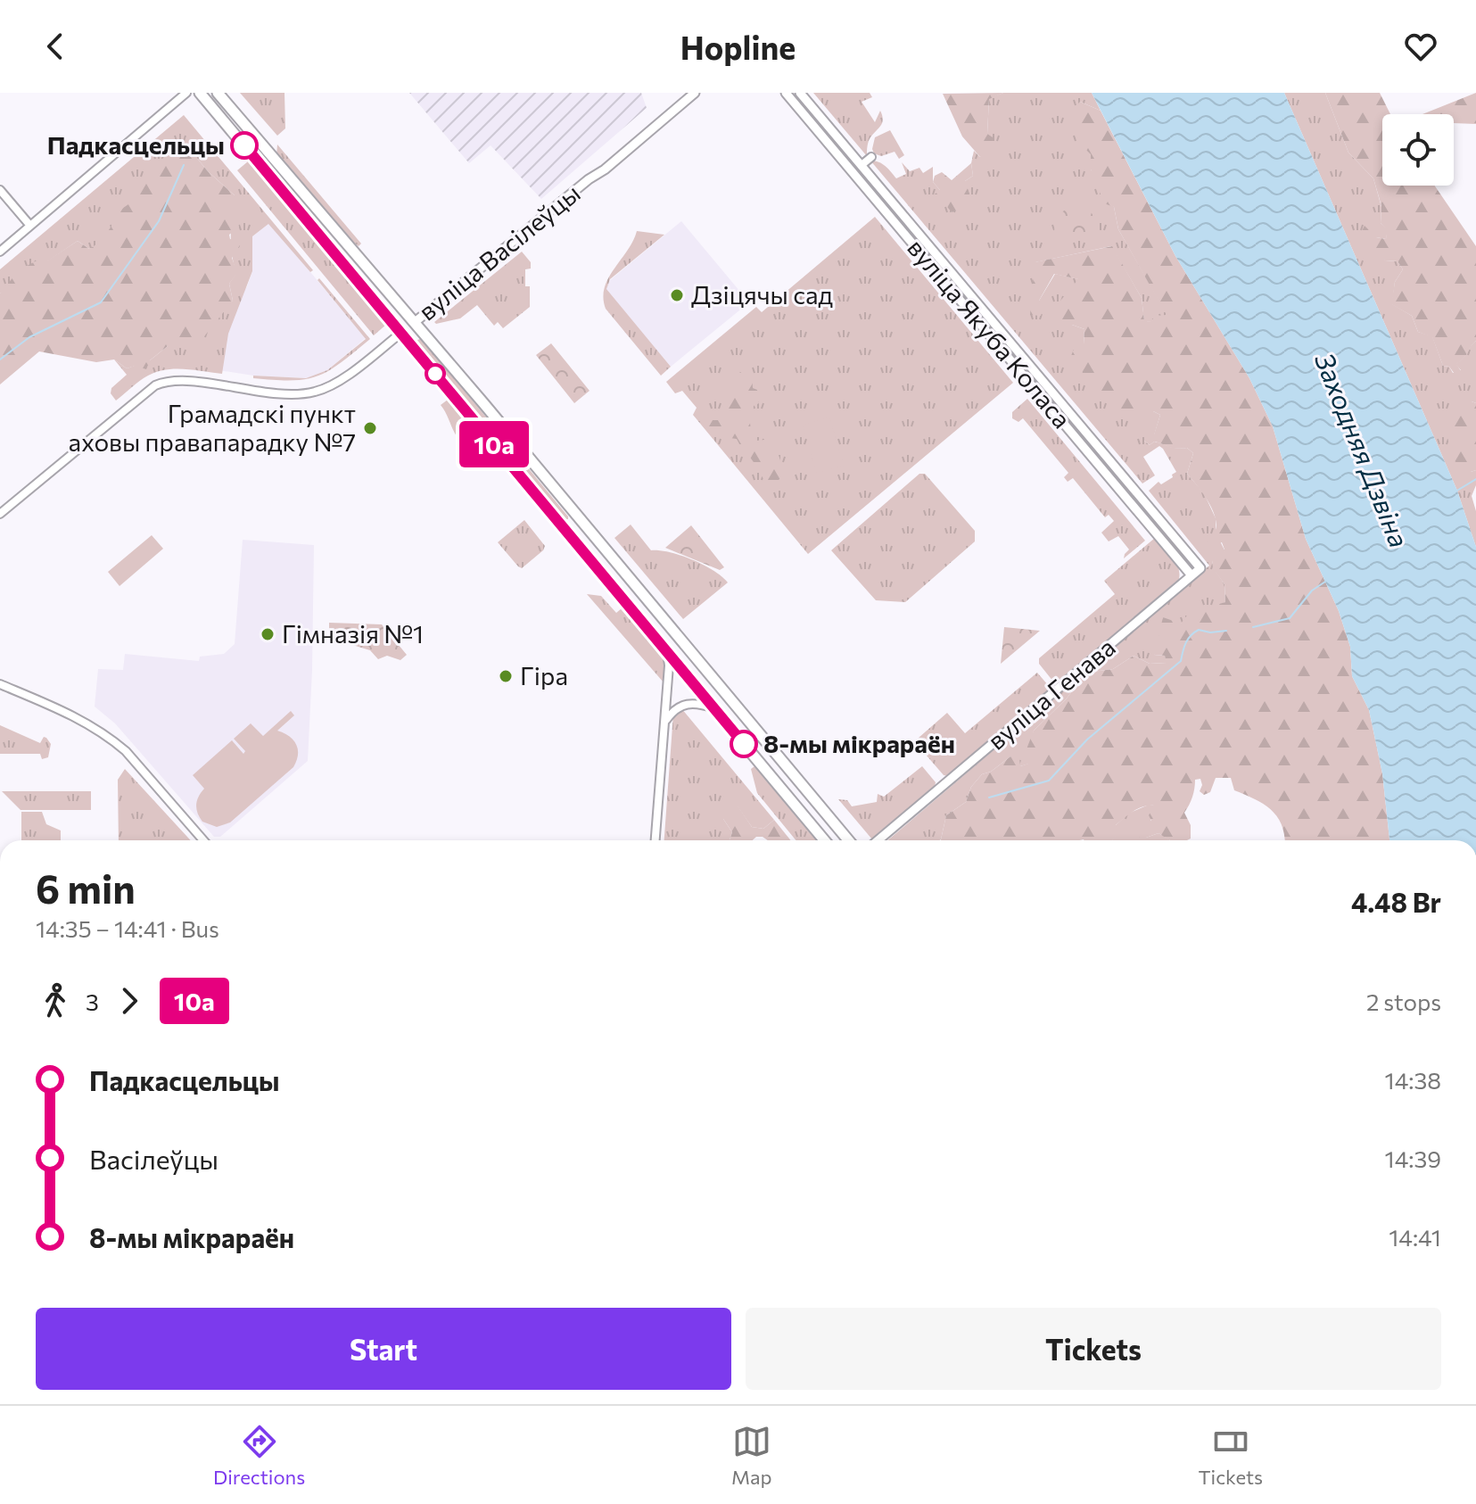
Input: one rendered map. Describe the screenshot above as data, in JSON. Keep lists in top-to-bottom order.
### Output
{
  "streets": {
    "main road": ["вуліца Васілеўцы"],
    "street": ["вуліца Якуба Коласа", "вуліца Генава"]
  },
  "crossings": [
    ["вуліца Якуба Коласа", "вуліца Генава"]
  ],
  "water": ["Заходняя Дзвіна"],
  "places": [
    "Падкасцельцы",
    "Дзіцячы сад",
    "Грамадскі пункт аховы правапарадку №7",
    "Гімназія №1",
    "Гіра",
    "8-мы мікрараён"
  ],
  "lines": ["bus line 10а"],
  "page": {
    "header": "Hopline",
    "on_map": "10а",
    "heading": ["6 min", "14:35 – 14:41 · Bus", "4.48 Br"],
    "legs": ["3", "10а", "2 stops"],
    "list": [
      {
        "name": "Падкасцельцы",
        "value": "14:38"
      },
      {
        "name": "Васілеўцы",
        "value": "14:39"
      },
      {
        "name": "8-мы мікрараён",
        "value": "14:41"
      }
    ],
    "buttons": ["Start", "Tickets"],
    "tabs": ["Directions", "Map", "Tickets"]
  }
}
